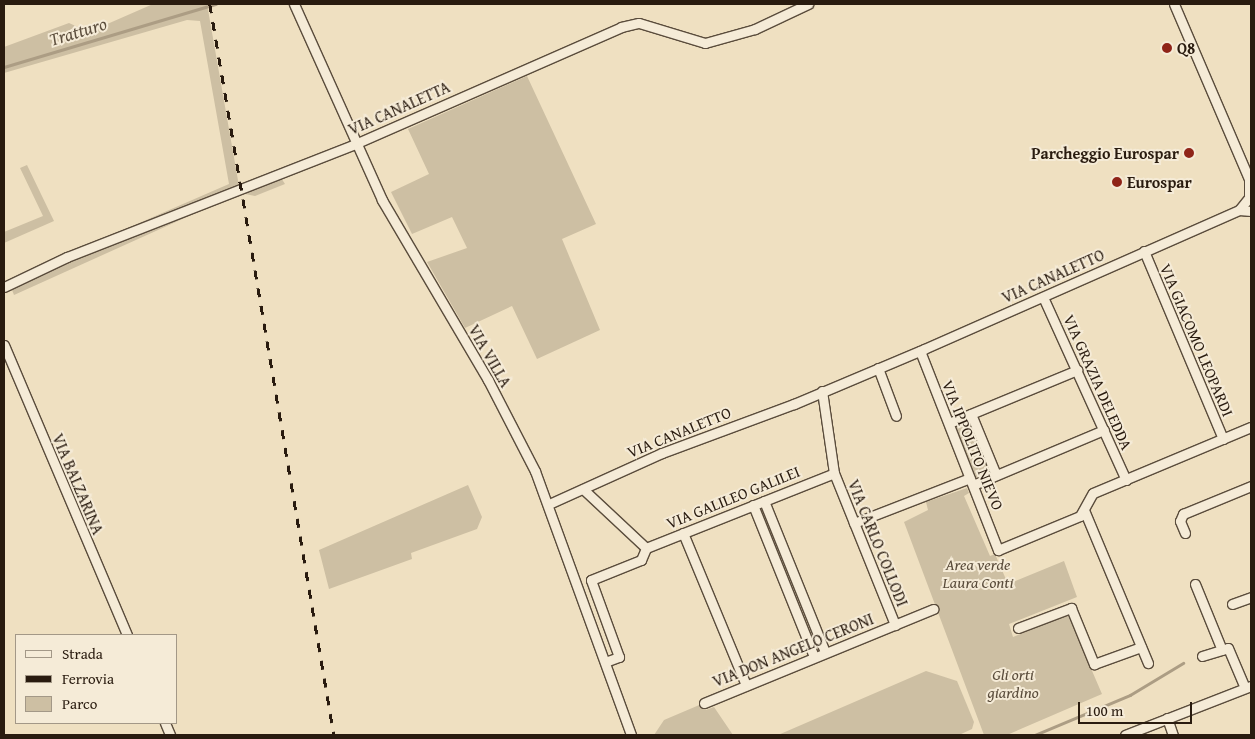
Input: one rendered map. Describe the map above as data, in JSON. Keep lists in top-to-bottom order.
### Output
{
  "streets": {
    "street": [
      "VIA CANALETTA",
      "VIA CANALETTO",
      "VIA GIACOMO LEOPARDI",
      "VIA VILLA",
      "VIA GRAZIA DELEDDA",
      "VIA IPPOLITO NIEVO",
      "VIA BALZARINA",
      "VIA GALILEO GALILEI",
      "VIA CARLO COLLODI",
      "VIA DON ANGELO CERONI"
    ]
  },
  "crossings": [
    ["VIA CANALETTA", "VIA VILLA"],
    ["VIA CANALETTO", "VIA GIACOMO LEOPARDI"],
    ["VIA CANALETTO", "VIA VILLA"],
    ["VIA CANALETTO", "VIA GRAZIA DELEDDA"],
    ["VIA CANALETTO", "VIA IPPOLITO NIEVO"],
    ["VIA GALILEO GALILEI", "VIA CARLO COLLODI"],
    ["VIA CARLO COLLODI", "VIA DON ANGELO CERONI"]
  ],
  "water": ["Tratturo"],
  "parks": ["Area verde Laura Conti", "Gli orti giardino"],
  "places": ["Q8", "Parcheggio Eurospar", "Eurospar"],
  "legend": ["Strada", "Ferrovia", "Parco"],
  "scale_bar": "100 m"
}
